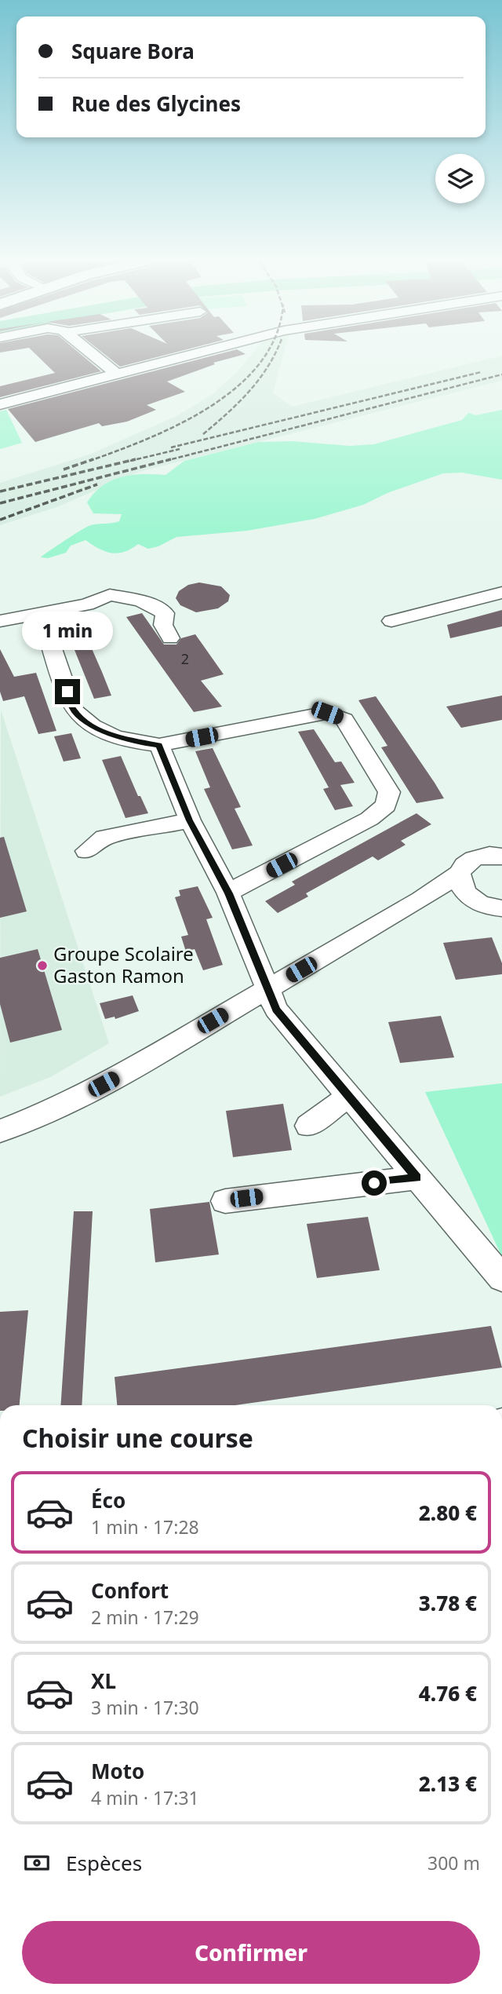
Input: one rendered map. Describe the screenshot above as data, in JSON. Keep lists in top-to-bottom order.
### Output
{
  "places": ["Groupe Scolaire Gaston Ramon"],
  "house_numbers": ["2"],
  "page": {
    "banner": ["Square Bora", "Rue des Glycines"],
    "bubble": "1 min",
    "heading": "Choisir une course",
    "list": [
      {
        "name": "Éco",
        "note": "1 min · 17:28",
        "value": "2.80 €"
      },
      {
        "name": "Confort",
        "note": "2 min · 17:29",
        "value": "3.78 €"
      },
      {
        "name": "XL",
        "note": "3 min · 17:30",
        "value": "4.76 €"
      },
      {
        "name": "Moto",
        "note": "4 min · 17:31",
        "value": "2.13 €"
      }
    ],
    "pay": ["Espèces", "300 m"],
    "buttons": "Confirmer"
  }
}
